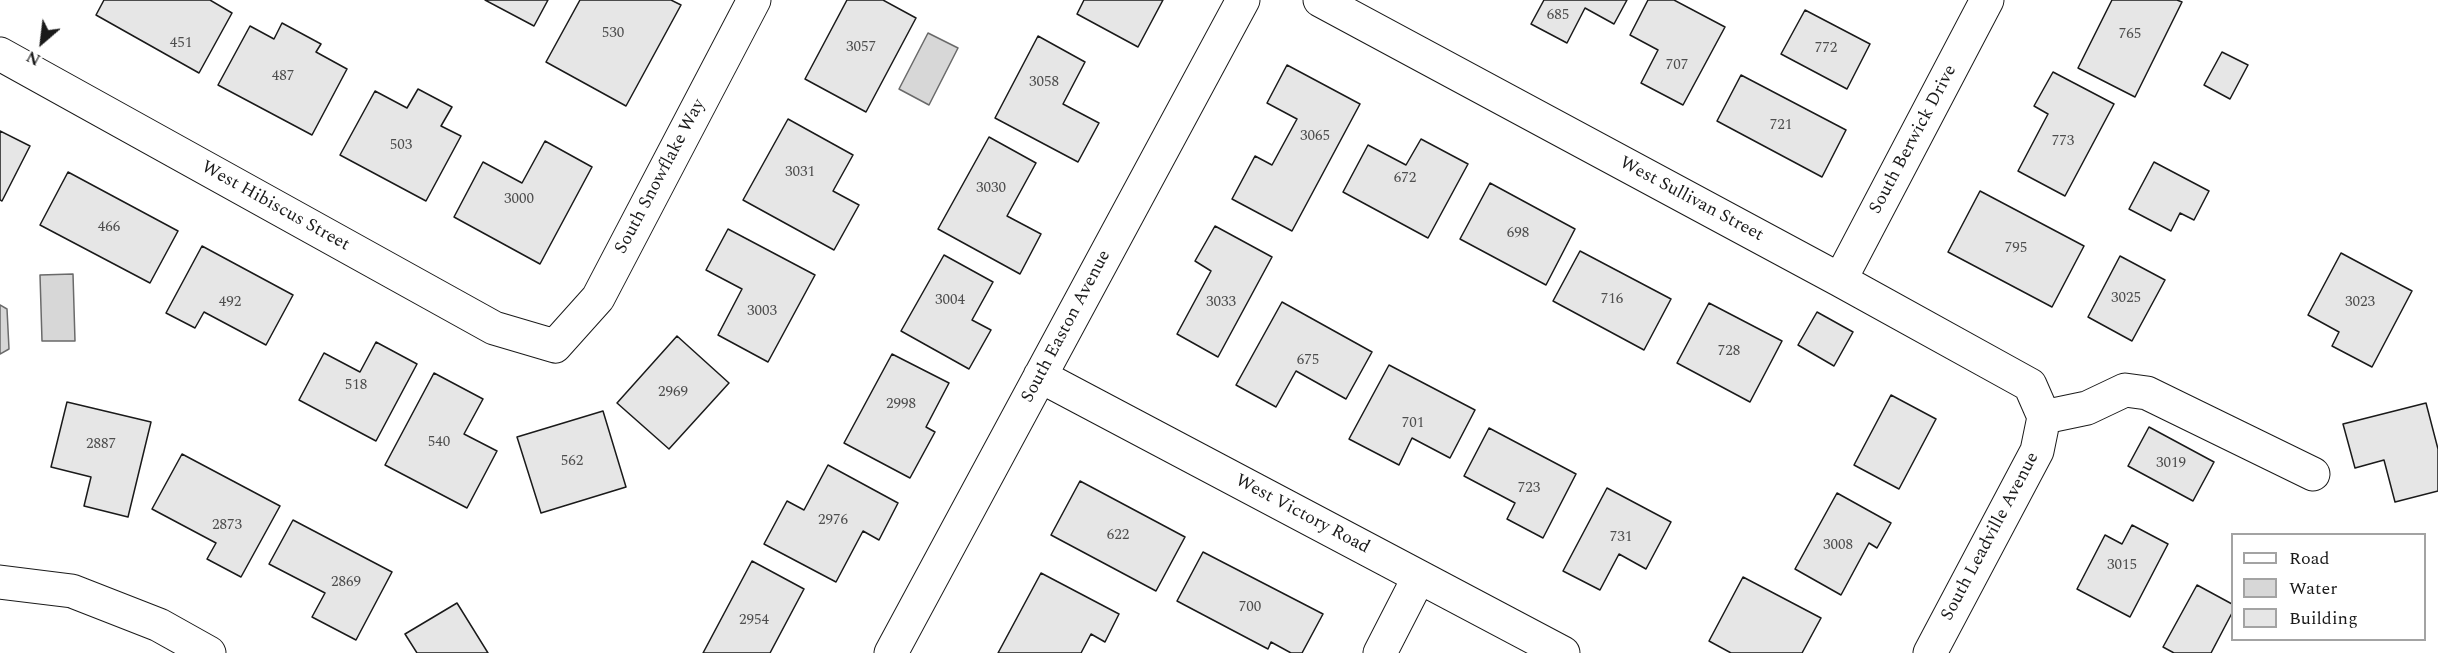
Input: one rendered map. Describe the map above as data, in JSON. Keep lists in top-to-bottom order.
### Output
{
  "streets": {
    "street": [
      "South Berwick Drive",
      "South Snowflake Way",
      "West Sullivan Street",
      "West Hibiscus Street",
      "South Easton Avenue",
      "West Victory Road",
      "South Leadville Avenue"
    ]
  },
  "crossings": [
    ["South Berwick Drive", "West Sullivan Street"],
    ["South Snowflake Way", "West Hibiscus Street"],
    ["West Sullivan Street", "South Leadville Avenue"],
    ["South Easton Avenue", "West Victory Road"]
  ],
  "house_numbers": [
    "685",
    "530",
    "765",
    "451",
    "3057",
    "772",
    "707",
    "487",
    "3058",
    "721",
    "3065",
    "773",
    "503",
    "3031",
    "672",
    "3030",
    "3000",
    "466",
    "698",
    "795",
    "3025",
    "716",
    "3004",
    "492",
    "3033",
    "3023",
    "3003",
    "728",
    "675",
    "518",
    "2969",
    "2998",
    "701",
    "540",
    "2887",
    "562",
    "3019",
    "723",
    "2976",
    "2873",
    "622",
    "731",
    "3008",
    "3015",
    "2869",
    "700",
    "2954"
  ],
  "legend": ["Road", "Water", "Building"],
  "north": "bottom left"
}
